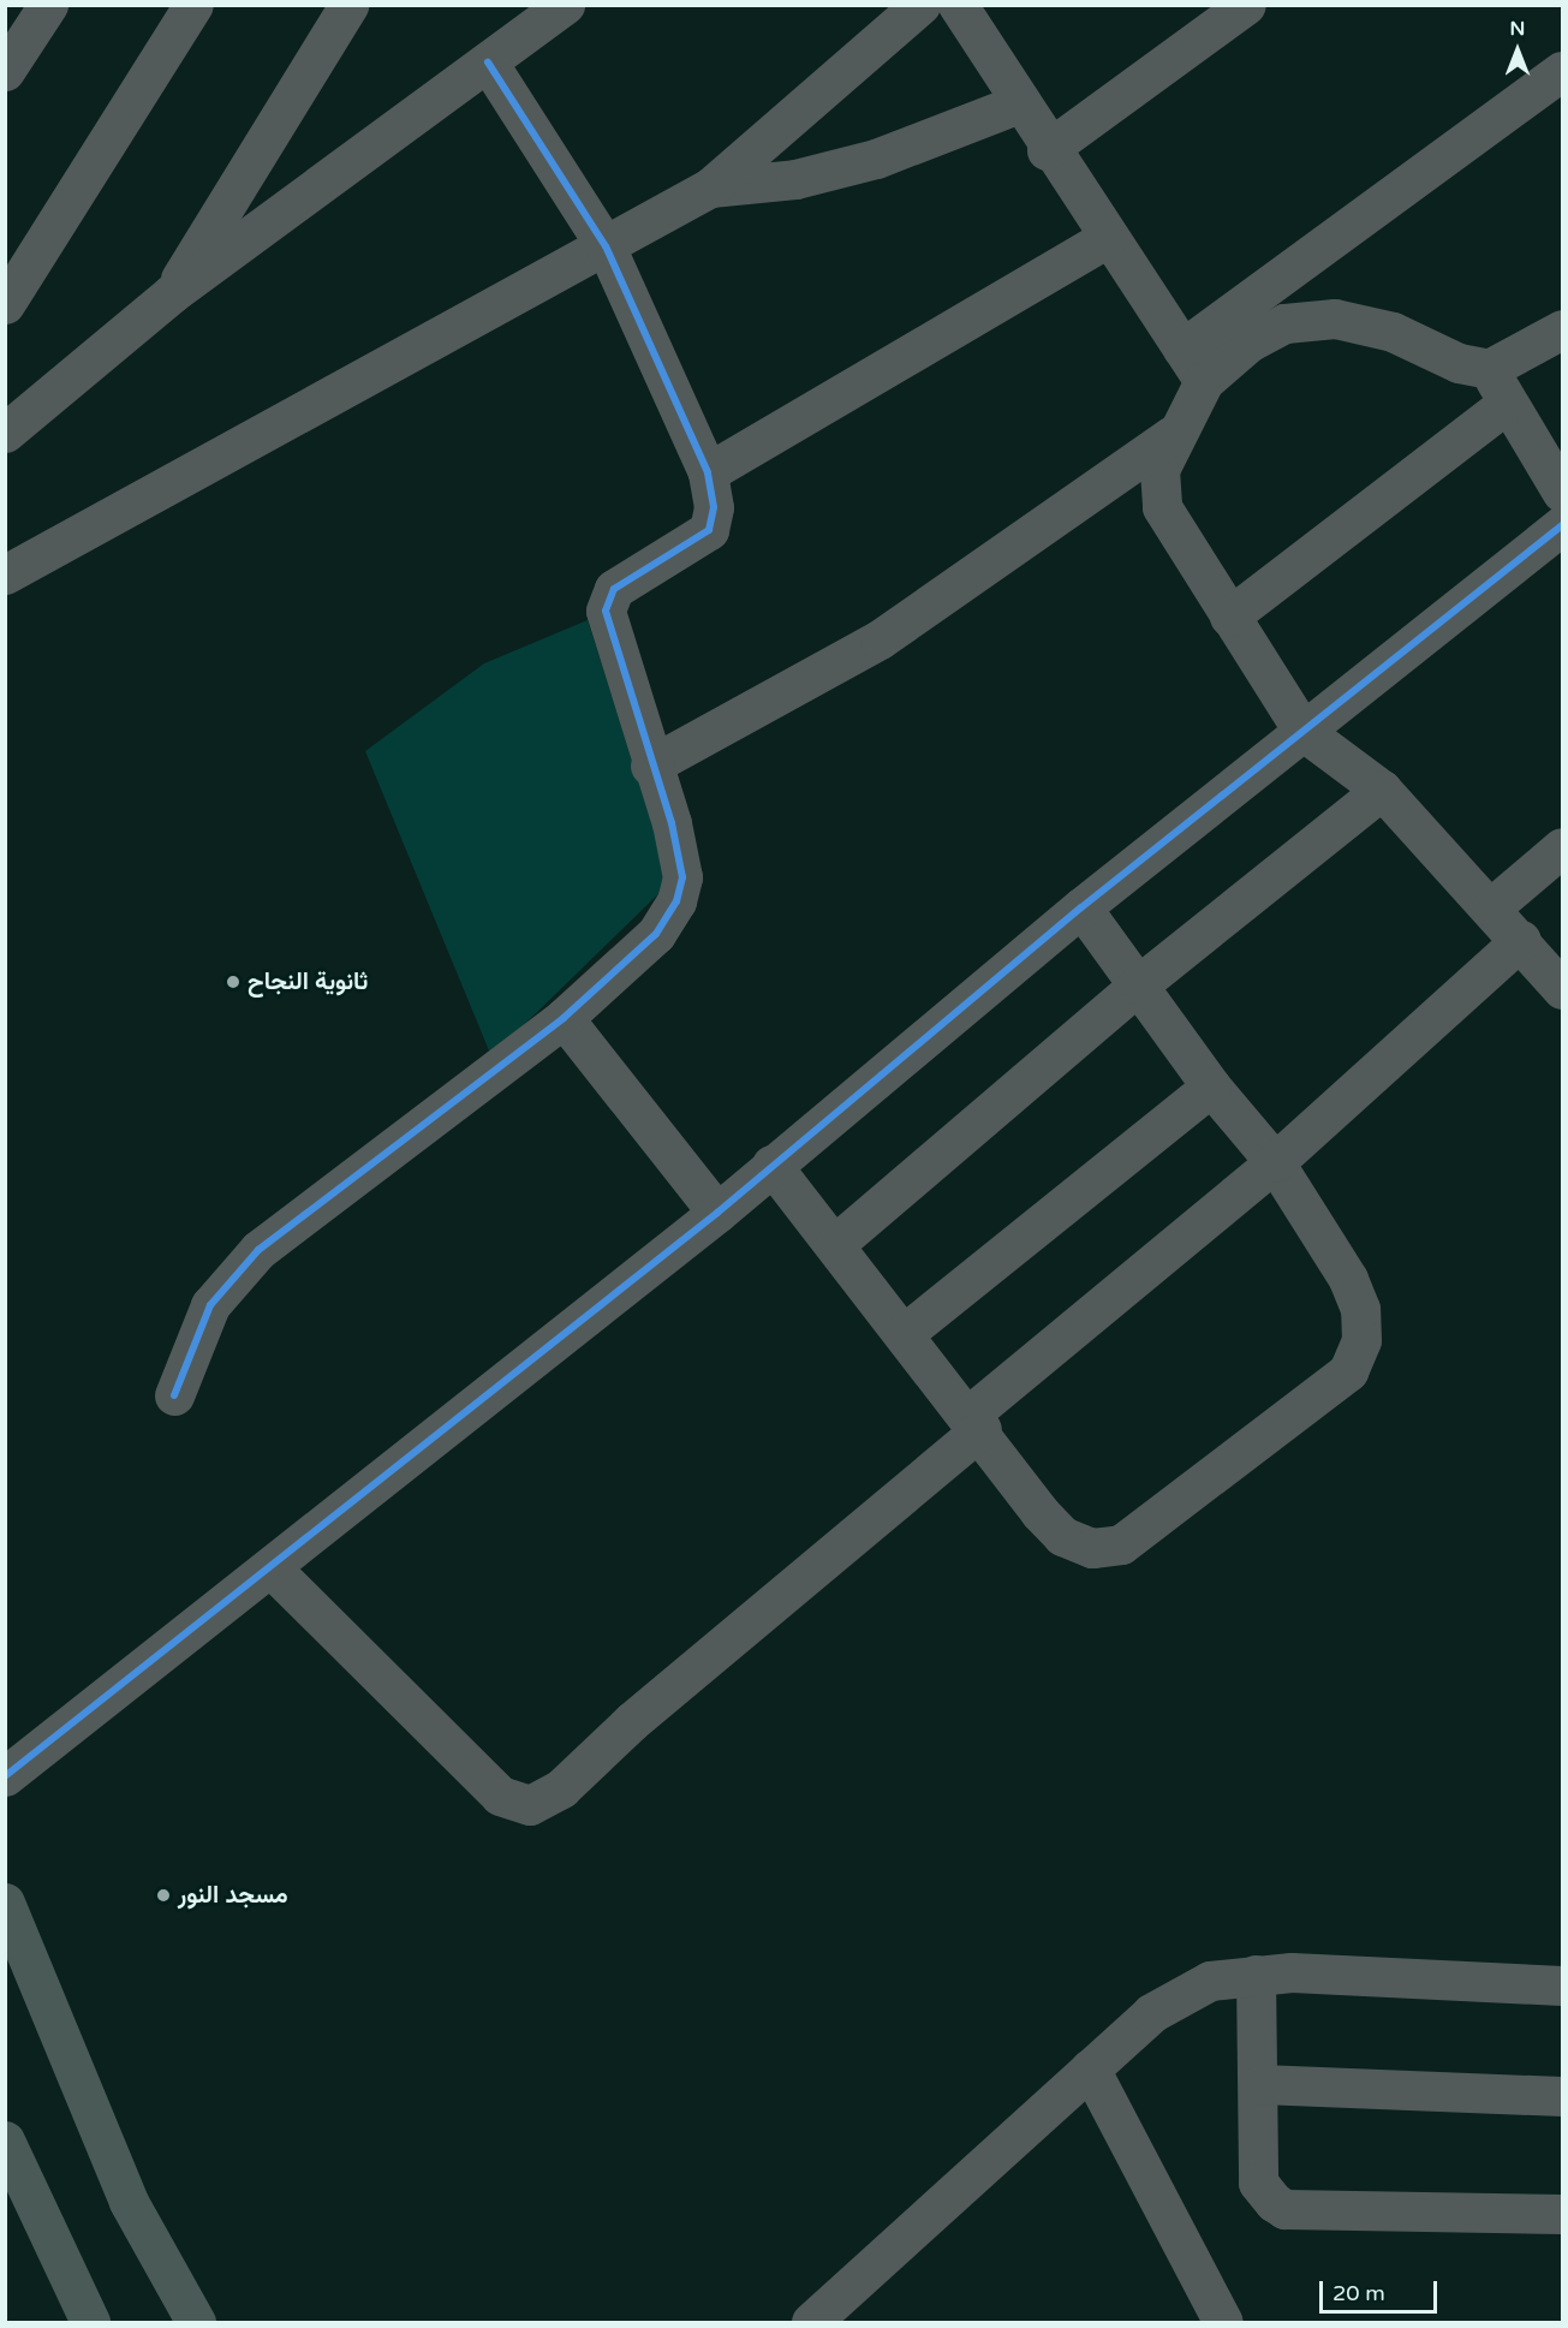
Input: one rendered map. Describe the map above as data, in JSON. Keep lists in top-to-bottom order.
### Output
{
  "places": ["ثانوية النجاح", "مسجد النور"],
  "scale_bar": "20 m",
  "north": "top"
}
